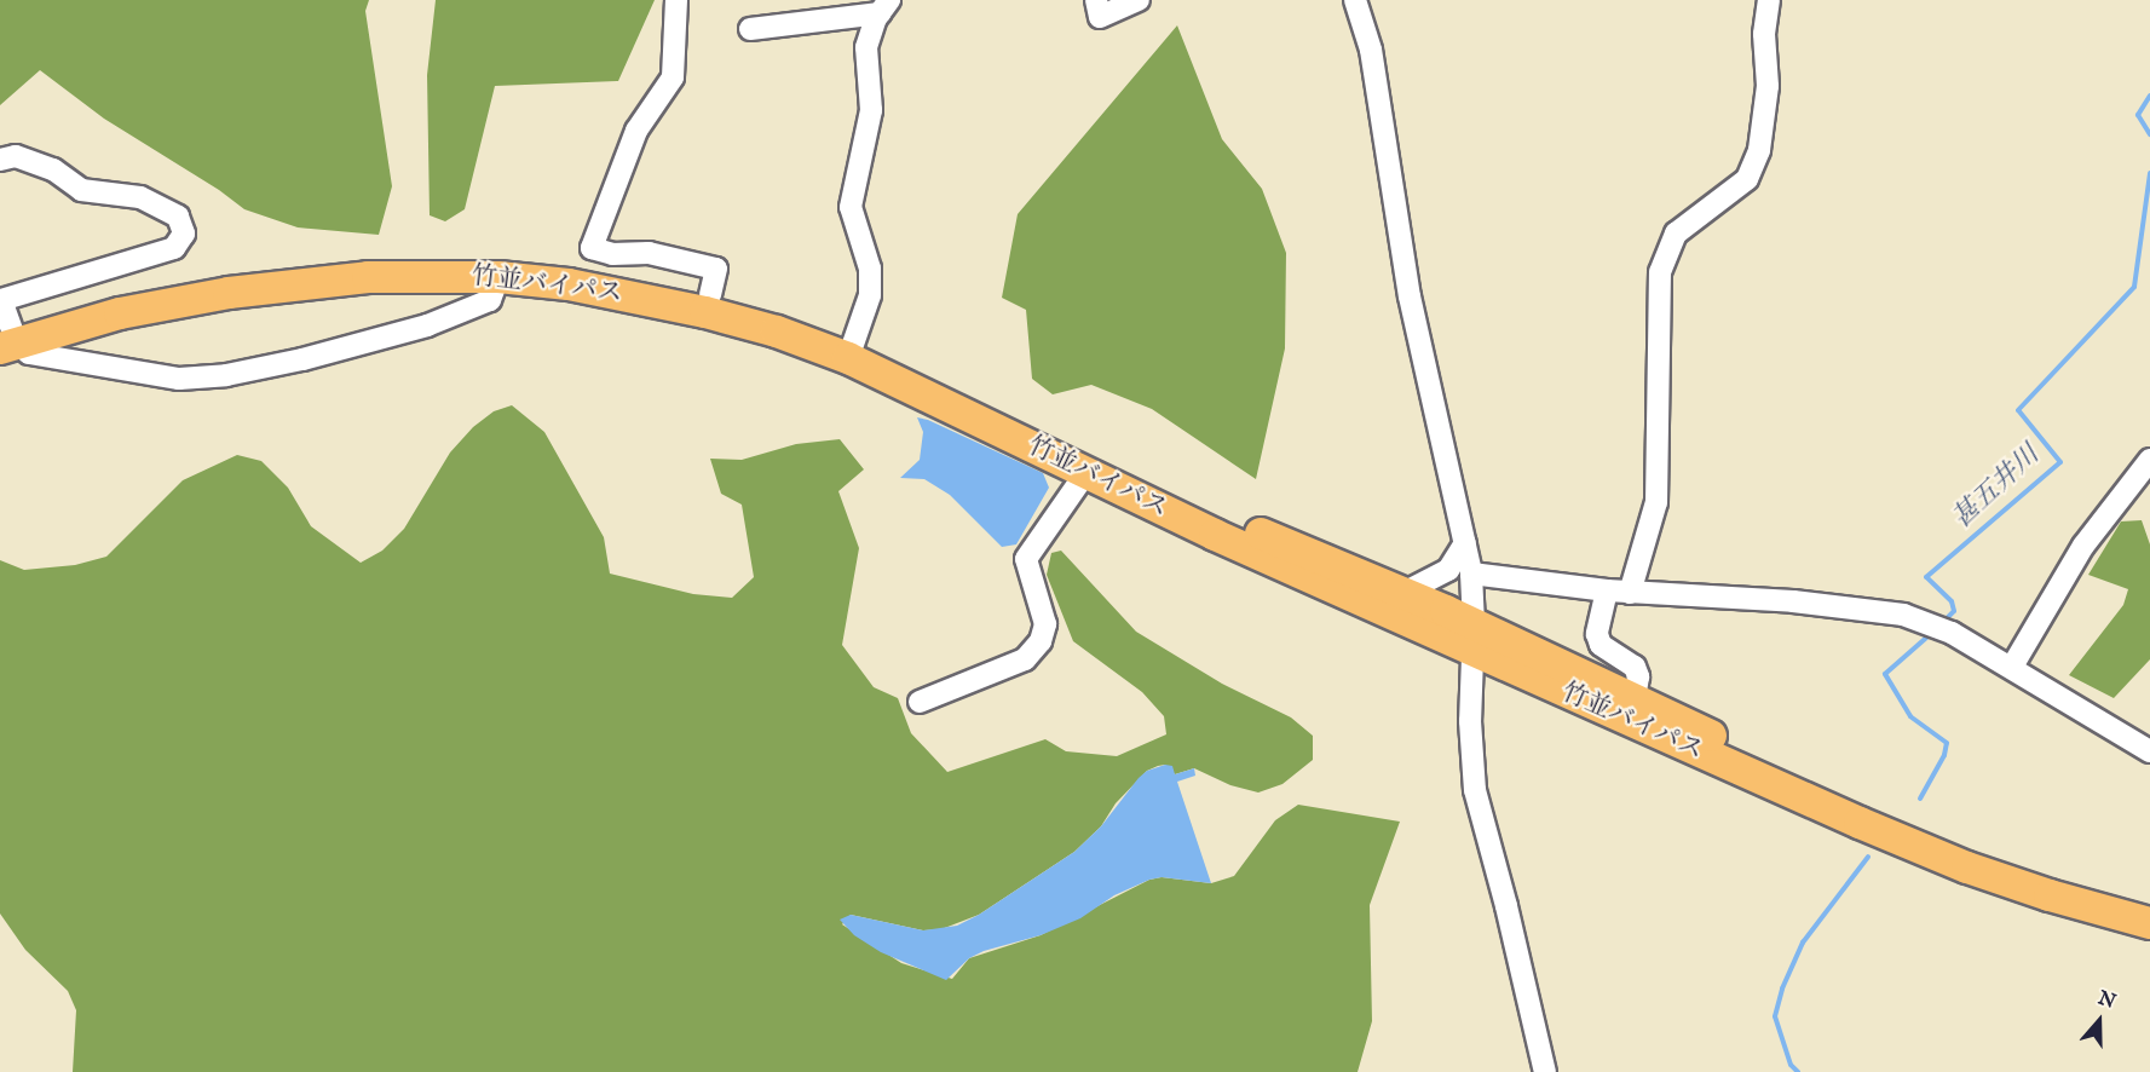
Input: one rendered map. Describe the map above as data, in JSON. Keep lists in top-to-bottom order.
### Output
{
  "streets": {
    "highway": ["竹並バイパス"]
  },
  "water": ["甚五井川"],
  "north": "top"
}
